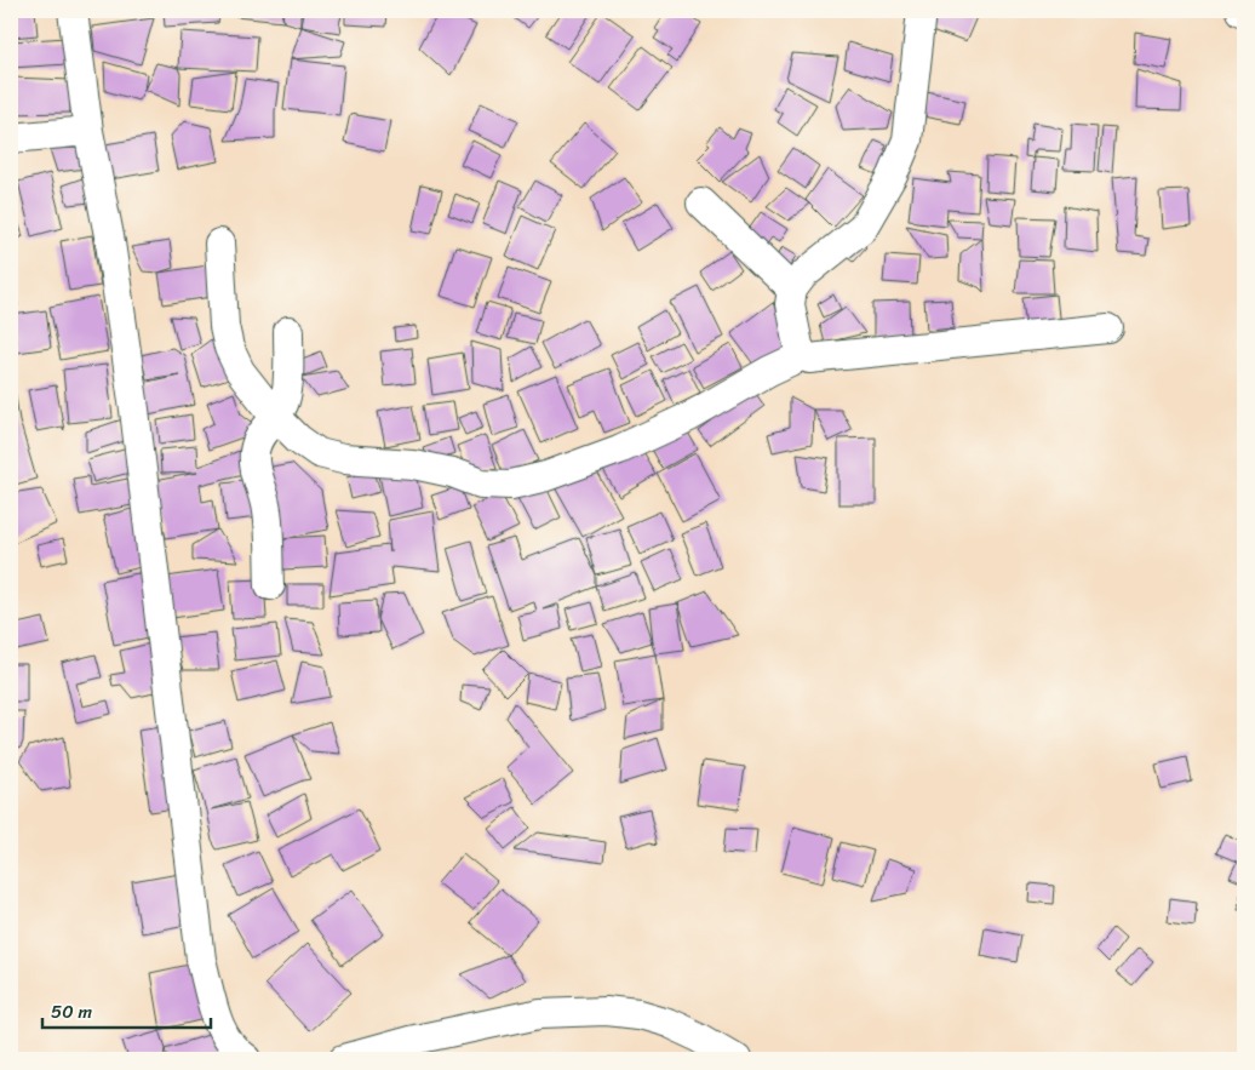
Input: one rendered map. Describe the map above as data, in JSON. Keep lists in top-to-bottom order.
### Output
{
  "scale_bar": "50 m"
}
